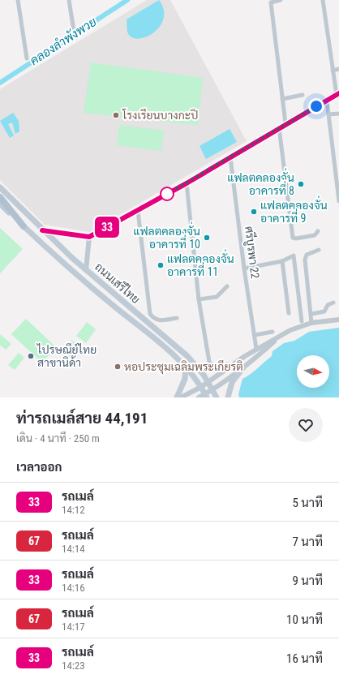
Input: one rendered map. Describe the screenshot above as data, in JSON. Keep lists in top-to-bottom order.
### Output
{
  "streets": {
    "main road": ["ถนนเสรีไทย"],
    "street": ["ศรีบูรพา 22"]
  },
  "water": ["คลองลำพังพวย"],
  "places": [
    "โรงเรียนบางกะปิ",
    "แฟลตคลองจั่น อาคารที่ 8",
    "แฟลตคลองจั่น อาคารที่ 9",
    "แฟลตคลองจั่น อาคารที่ 10",
    "แฟลตคลองจั่น อาคารที่ 11",
    "ไปรษณีย์ไทย สาขานิด้า",
    "หอประชุมเฉลิมพระเกียรติ"
  ],
  "lines": ["bus line 33"],
  "north": "right",
  "page": {
    "on_map": "33",
    "heading": [
      ["ท่ารถเมล์สาย 44,191", "เดิน · 4 นาที · 250 m"],
      "เวลาออก"
    ],
    "list": [
      {
        "mark": "33",
        "name": "รถเมล์",
        "note": "14:12",
        "value": "5 นาที"
      },
      {
        "mark": "67",
        "name": "รถเมล์",
        "note": "14:14",
        "value": "7 นาที"
      },
      {
        "mark": "33",
        "name": "รถเมล์",
        "note": "14:16",
        "value": "9 นาที"
      },
      {
        "mark": "67",
        "name": "รถเมล์",
        "note": "14:17",
        "value": "10 นาที"
      },
      {
        "mark": "33",
        "name": "รถเมล์",
        "note": "14:23",
        "value": "16 นาที"
      }
    ]
  }
}
